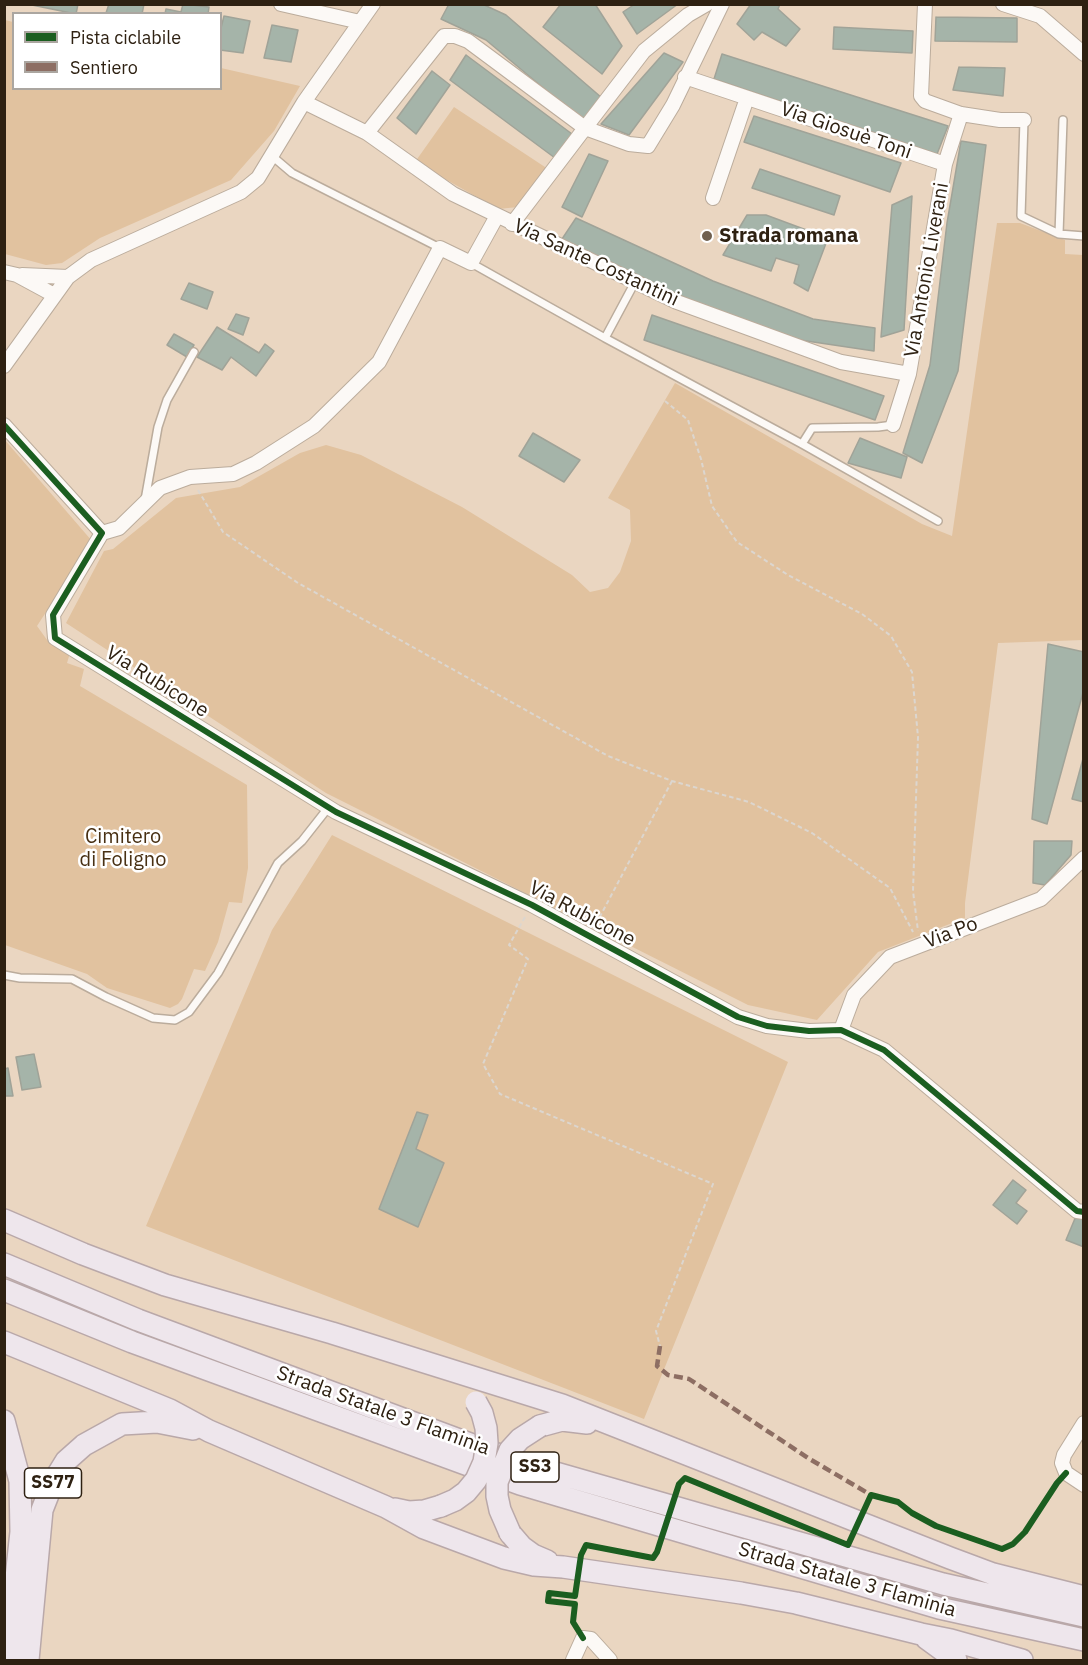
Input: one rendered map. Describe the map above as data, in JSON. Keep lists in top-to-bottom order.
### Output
{
  "streets": {
    "highway": ["Strada Statale 3 Flaminia", "SS3", "SS77"],
    "street": [
      "Via Giosuè Toni",
      "Via Sante Costantini",
      "Via Antonio Liverani",
      "Via Rubicone",
      "Via Po"
    ]
  },
  "crossings": [
    ["Via Giosuè Toni", "Via Antonio Liverani"],
    ["Via Sante Costantini", "Via Antonio Liverani"],
    ["Via Rubicone", "Via Po"]
  ],
  "parks": ["Cimitero di Foligno"],
  "places": ["Strada romana"],
  "legend": ["Pista ciclabile", "Sentiero"]
}
